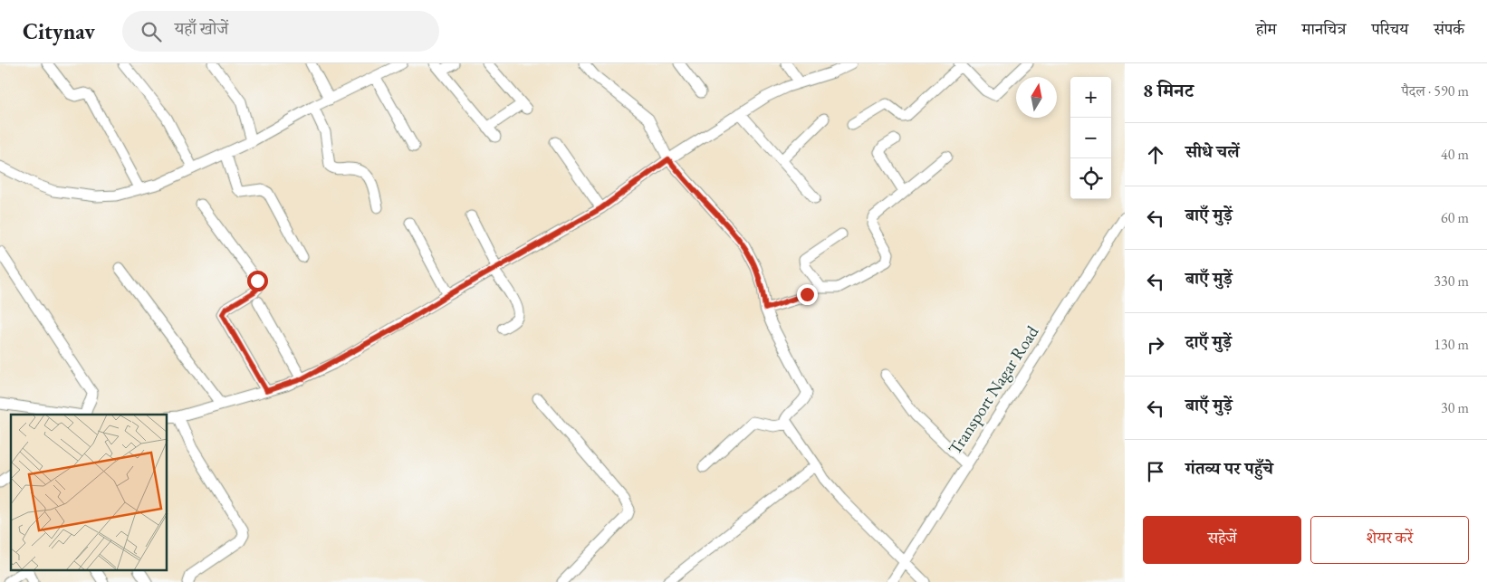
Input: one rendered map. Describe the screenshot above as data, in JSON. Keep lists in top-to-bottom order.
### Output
{
  "streets": {
    "street": ["Transport Nagar Road"]
  },
  "north": "top",
  "page": {
    "header": "Citynav",
    "search": "यहाँ खोजें",
    "nav": [
      "होम",
      "मानचित्र",
      "परिचय",
      "संपर्क"
    ],
    "heading": ["8 मिनट", "पैदल · 590 m"],
    "map_buttons": ["+", "−"],
    "list": [
      ["सीधे चलें", "40 m"],
      ["बाएँ मुड़ें", "60 m"],
      ["बाएँ मुड़ें", "330 m"],
      ["दाएँ मुड़ें", "130 m"],
      ["बाएँ मुड़ें", "30 m"],
      "गंतव्य पर पहुँचे"
    ],
    "buttons": ["सहेजें", "शेयर करें"]
  }
}
